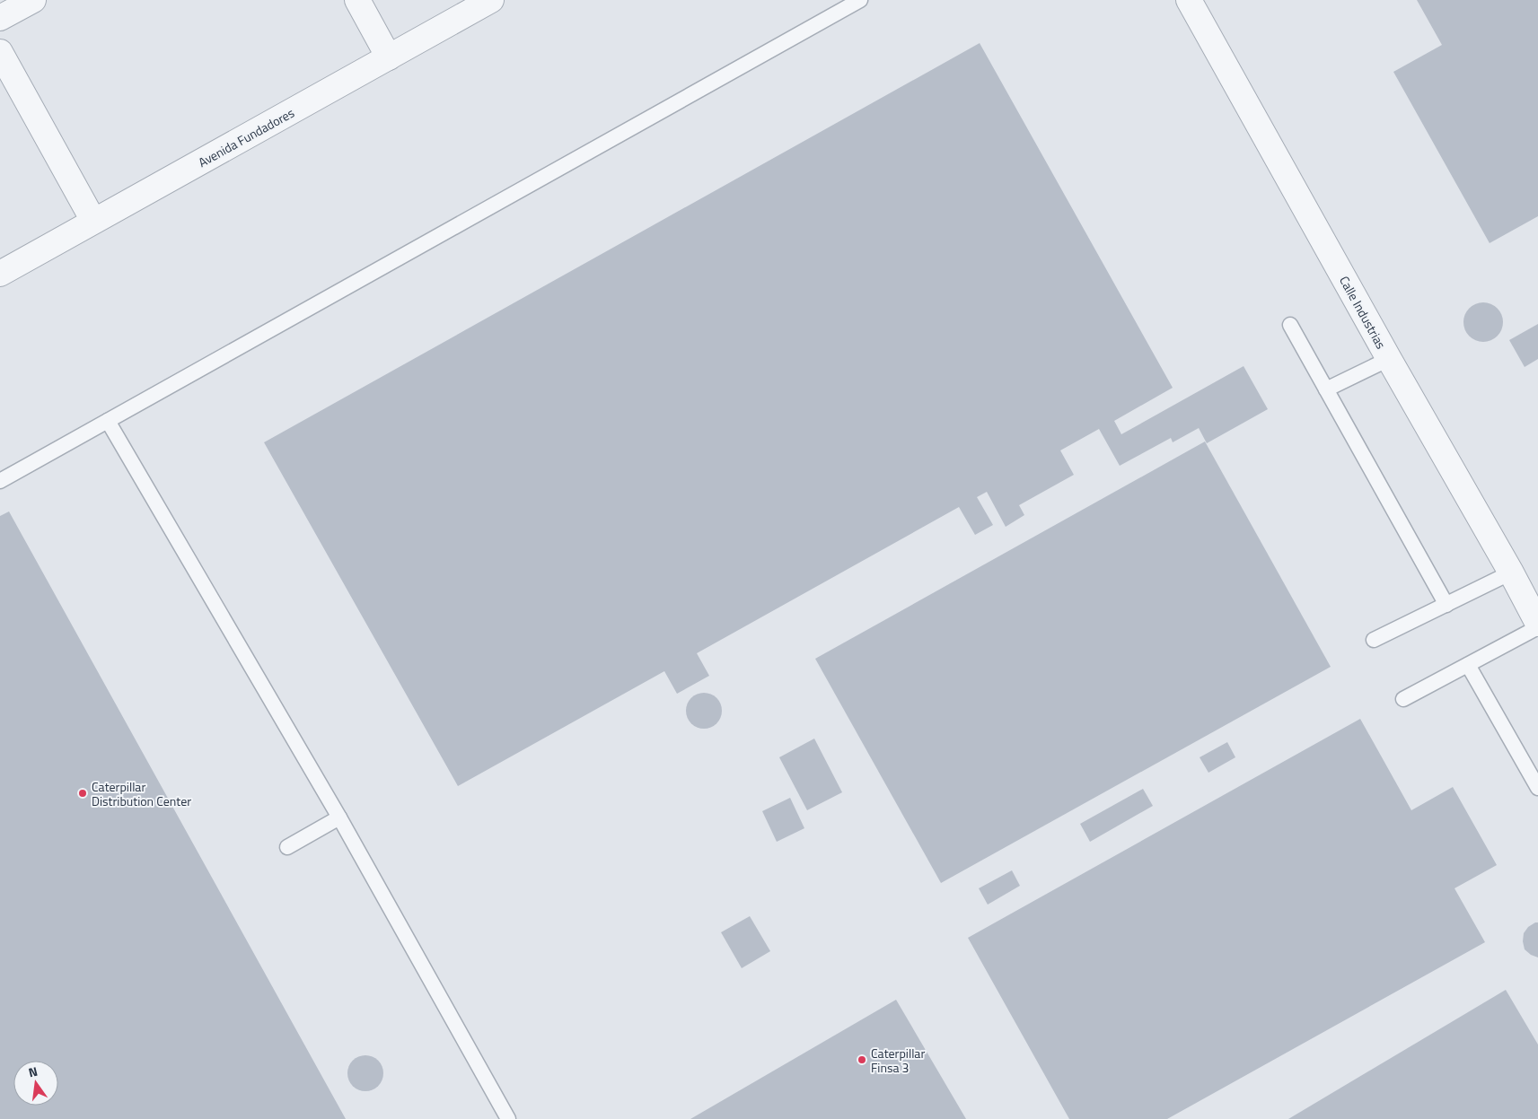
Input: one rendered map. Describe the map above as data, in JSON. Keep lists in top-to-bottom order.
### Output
{
  "streets": {
    "street": ["Avenida Fundadores", "Calle Industrias"]
  },
  "places": ["Caterpillar Distribution Center", "Caterpillar Finsa 3"],
  "north": "top"
}
